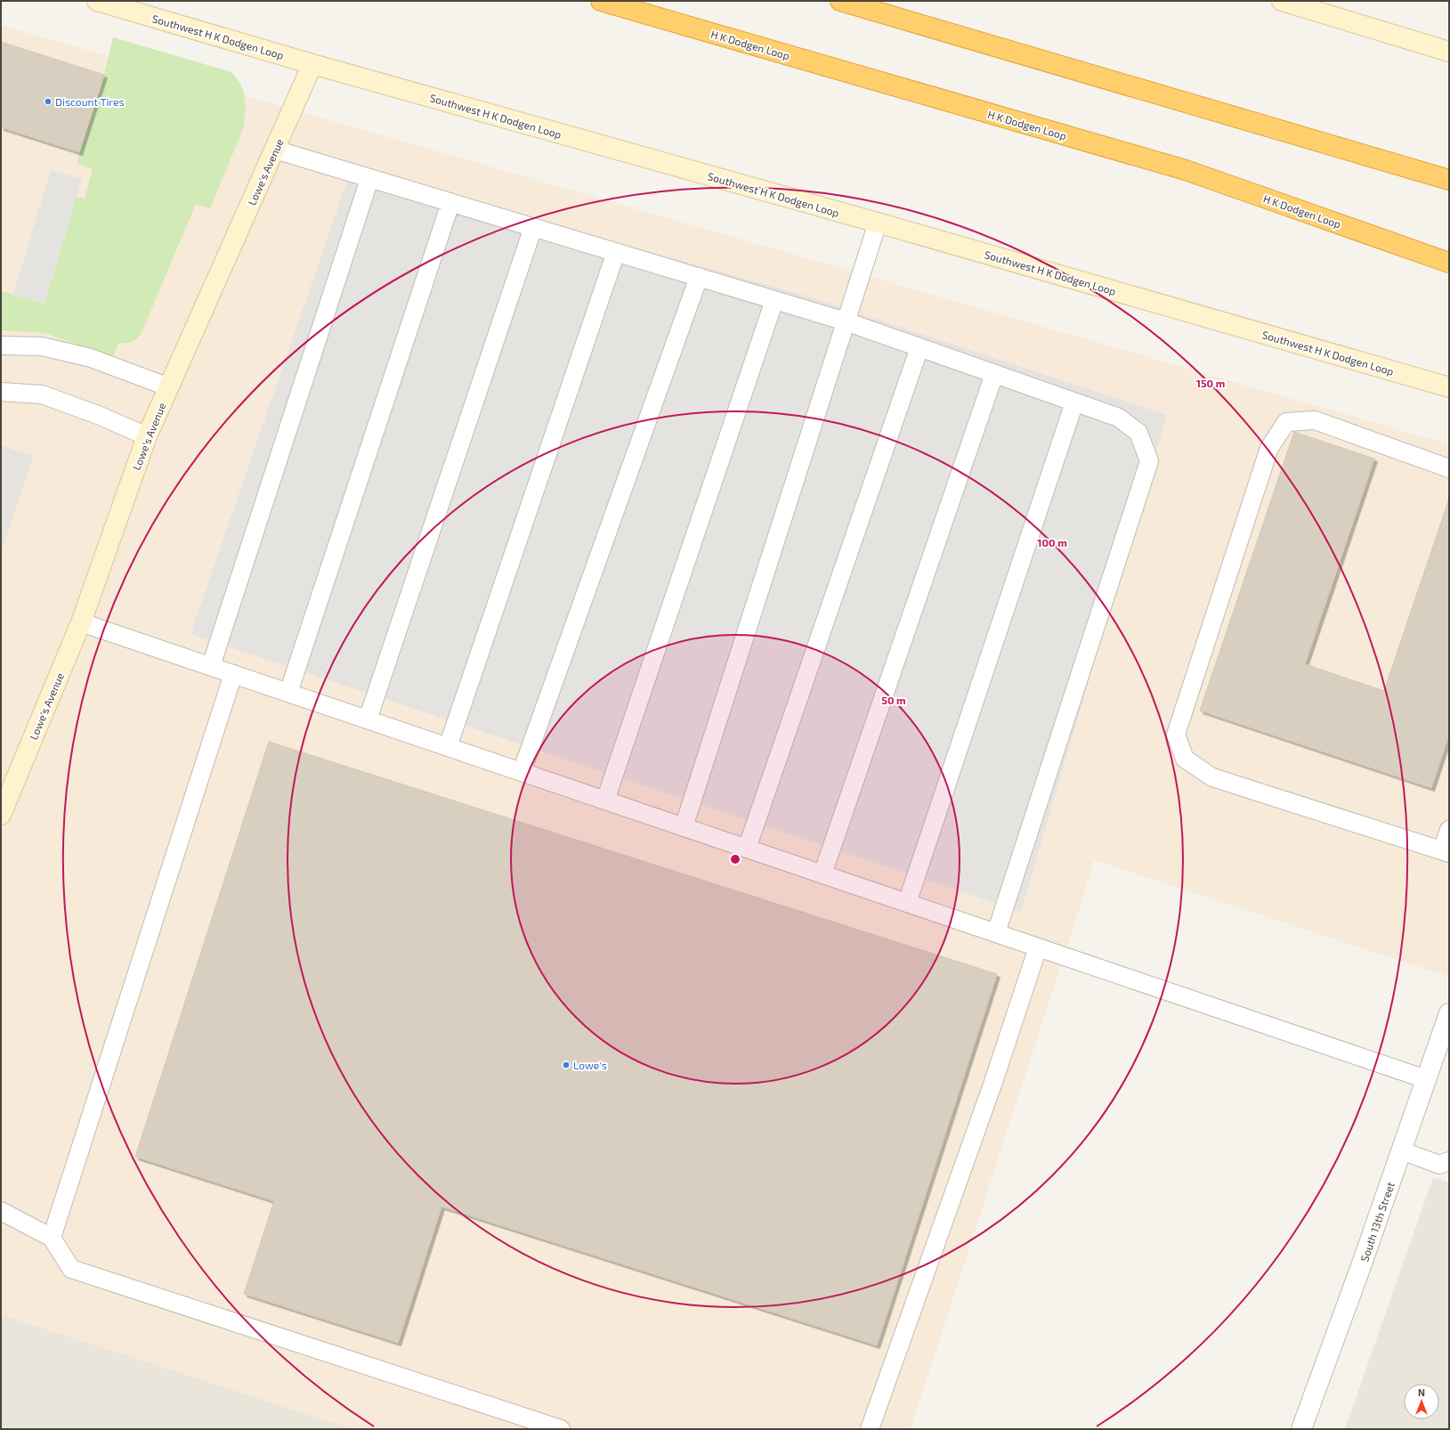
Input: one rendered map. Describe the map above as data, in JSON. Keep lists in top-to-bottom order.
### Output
{
  "streets": {
    "highway": ["H K Dodgen Loop"],
    "main road": ["Southwest H K Dodgen Loop", "Lowe's Avenue"],
    "street": ["South 13th Street"]
  },
  "crossings": [
    ["Southwest H K Dodgen Loop", "Lowe's Avenue"]
  ],
  "places": ["Discount Tires", "Lowe's"],
  "north": "top",
  "rings": ["150 m", "100 m", "50 m"]
}
